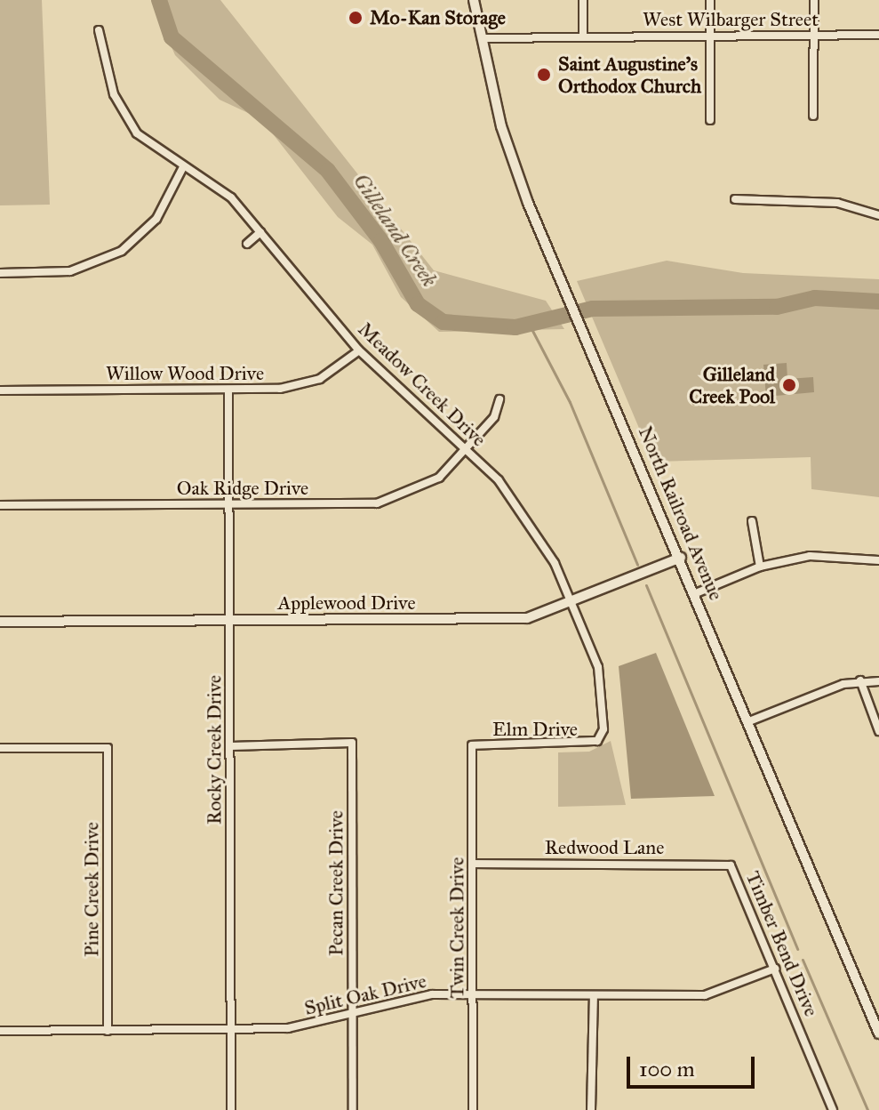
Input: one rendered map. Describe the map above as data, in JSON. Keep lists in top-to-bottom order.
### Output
{
  "streets": {
    "street": [
      "West Wilbarger Street",
      "Willow Wood Drive",
      "Meadow Creek Drive",
      "Oak Ridge Drive",
      "North Railroad Avenue",
      "Applewood Drive",
      "Elm Drive",
      "Rocky Creek Drive",
      "Redwood Lane",
      "Pecan Creek Drive",
      "Pine Creek Drive",
      "Twin Creek Drive",
      "Timber Bend Drive",
      "Split Oak Drive"
    ]
  },
  "crossings": [
    ["West Wilbarger Street", "North Railroad Avenue"],
    ["Willow Wood Drive", "Meadow Creek Drive"],
    ["Willow Wood Drive", "Rocky Creek Drive"],
    ["Meadow Creek Drive", "Oak Ridge Drive"],
    ["Meadow Creek Drive", "Applewood Drive"],
    ["Meadow Creek Drive", "Elm Drive"],
    ["Oak Ridge Drive", "Rocky Creek Drive"],
    ["North Railroad Avenue", "Applewood Drive"],
    ["Applewood Drive", "Rocky Creek Drive"],
    ["Elm Drive", "Twin Creek Drive"],
    ["Rocky Creek Drive", "Pecan Creek Drive"],
    ["Rocky Creek Drive", "Split Oak Drive"],
    ["Redwood Lane", "Twin Creek Drive"],
    ["Redwood Lane", "Timber Bend Drive"],
    ["Pecan Creek Drive", "Split Oak Drive"],
    ["Pine Creek Drive", "Split Oak Drive"],
    ["Twin Creek Drive", "Split Oak Drive"],
    ["Timber Bend Drive", "Split Oak Drive"]
  ],
  "water": ["Gilleland Creek"],
  "places": ["Mo-Kan Storage", "Saint Augustine's Orthodox Church", "Gilleland Creek Pool"],
  "scale_bar": "100 m"
}
